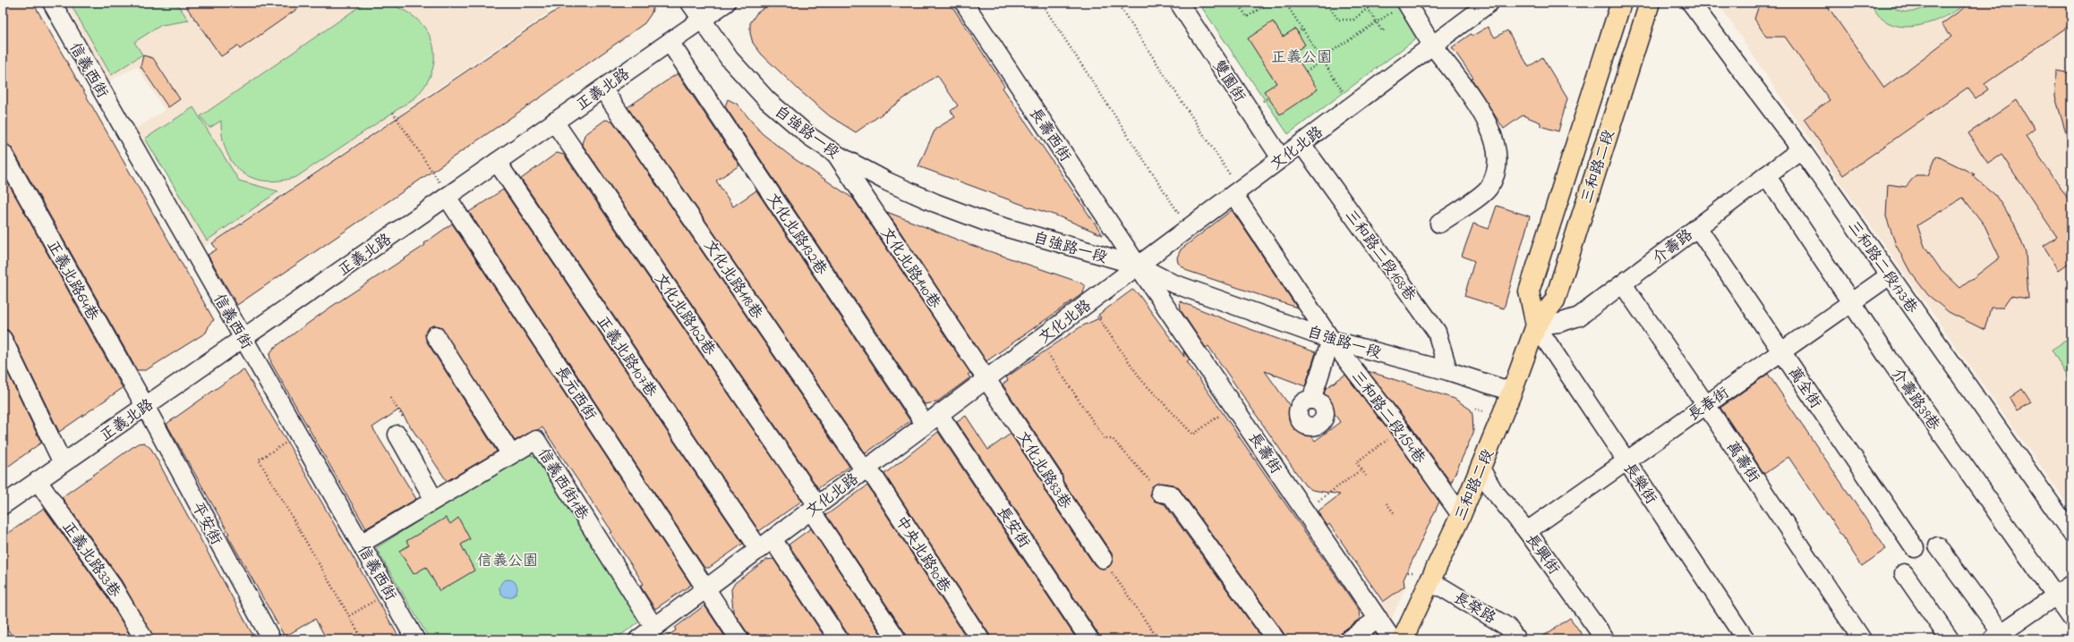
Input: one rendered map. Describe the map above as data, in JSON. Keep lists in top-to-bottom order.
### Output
{
  "streets": {
    "main road": ["三和路二段"],
    "street": [
      "信義西街",
      "雙園街",
      "正義北路",
      "自強路一段",
      "長壽西街",
      "文化北路",
      "文化北路132巷",
      "介壽路",
      "三和路二段168巷",
      "三和路二段173巷",
      "文化北路140巷",
      "文化北路118巷",
      "正義北路64巷",
      "文化北路102巷",
      "正義北路107巷",
      "萬全街",
      "長元西街",
      "介壽路39巷",
      "長春街",
      "三和路二段154巷",
      "長壽街",
      "萬壽街",
      "文化北路83巷",
      "長樂街",
      "信義西街1巷",
      "平安街",
      "長安街",
      "中央北路90巷",
      "長興街",
      "正義北路33巷",
      "長榮路"
    ]
  },
  "crossings": [
    ["信義西街", "正義北路"],
    ["信義西街", "信義西街1巷"],
    ["雙園街", "文化北路"],
    ["正義北路", "自強路一段"],
    ["正義北路", "文化北路132巷"],
    ["正義北路", "文化北路118巷"],
    ["正義北路", "正義北路64巷"],
    ["正義北路", "文化北路102巷"],
    ["正義北路", "正義北路107巷"],
    ["正義北路", "長元西街"],
    ["正義北路", "平安街"],
    ["正義北路", "正義北路33巷"],
    ["自強路一段", "長壽西街"],
    ["自強路一段", "文化北路"],
    ["自強路一段", "三和路二段"],
    ["自強路一段", "三和路二段168巷"],
    ["自強路一段", "文化北路140巷"],
    ["自強路一段", "三和路二段154巷"],
    ["自強路一段", "長壽街"],
    ["長壽西街", "文化北路"],
    ["長壽西街", "長壽街"],
    ["文化北路", "文化北路132巷"],
    ["文化北路", "三和路二段168巷"],
    ["文化北路", "文化北路140巷"],
    ["文化北路", "文化北路118巷"],
    ["文化北路", "文化北路102巷"],
    ["文化北路", "正義北路107巷"],
    ["文化北路", "長元西街"],
    ["文化北路", "三和路二段154巷"],
    ["文化北路", "長壽街"],
    ["文化北路", "文化北路83巷"],
    ["文化北路", "信義西街1巷"],
    ["文化北路", "長安街"],
    ["文化北路", "中央北路90巷"],
    ["三和路二段", "介壽路"],
    ["三和路二段", "三和路二段154巷"],
    ["三和路二段", "長樂街"],
    ["三和路二段", "長興街"],
    ["三和路二段", "長榮路"],
    ["文化北路132巷", "長安街"],
    ["介壽路", "三和路二段173巷"],
    ["介壽路", "萬全街"],
    ["介壽路", "介壽路39巷"],
    ["介壽路", "萬壽街"],
    ["介壽路", "長樂街"],
    ["三和路二段173巷", "長春街"],
    ["文化北路140巷", "文化北路83巷"],
    ["文化北路118巷", "中央北路90巷"],
    ["正義北路64巷", "平安街"],
    ["萬全街", "長春街"],
    ["介壽路39巷", "長春街"],
    ["長春街", "萬壽街"],
    ["長春街", "長樂街"],
    ["長春街", "長興街"]
  ],
  "parks": ["正義公園", "信義公園"]
}
